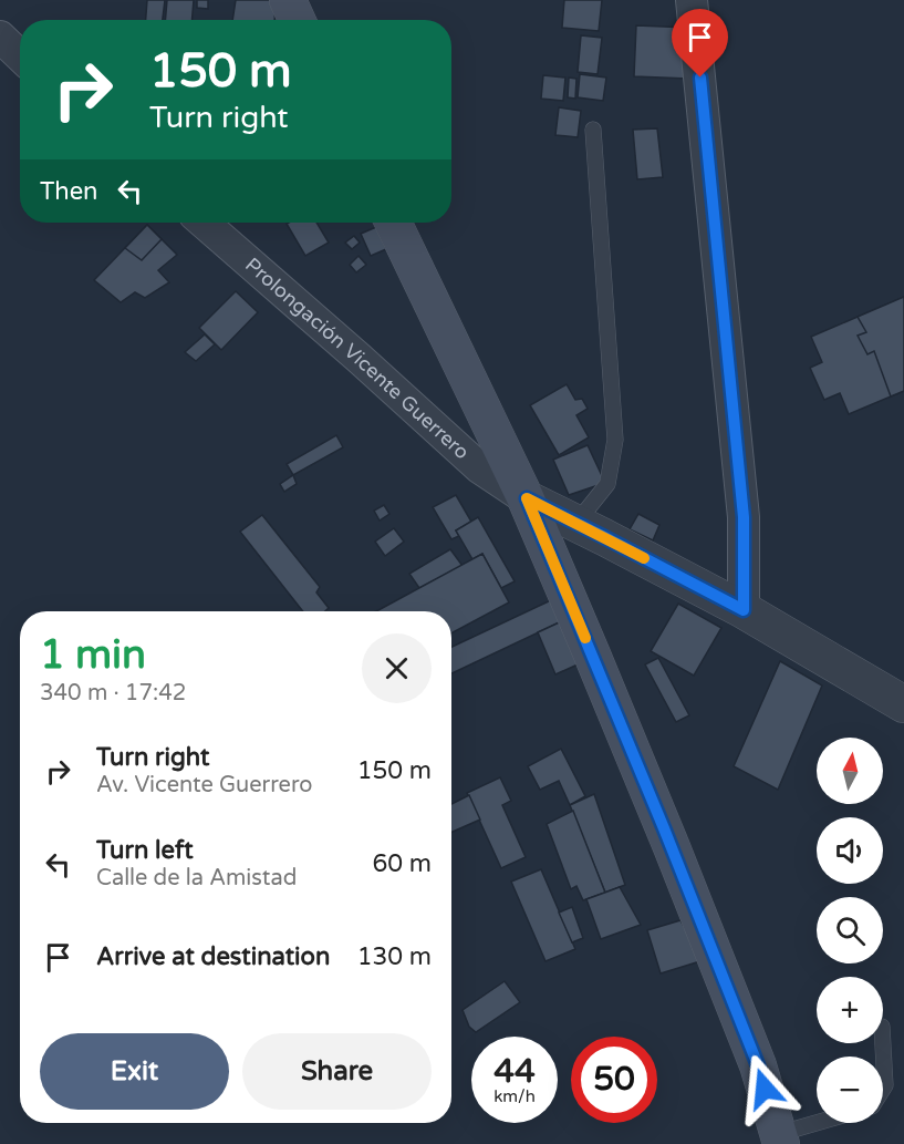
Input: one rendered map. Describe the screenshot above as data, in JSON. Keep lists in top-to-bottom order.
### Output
{
  "streets": {
    "street": ["Prolongación Vicente Guerrero"]
  },
  "north": "top",
  "page": {
    "turn": ["150 m", "Turn right"],
    "then": "Then",
    "heading": ["1 min", "340 m · 17:42"],
    "list": [
      {
        "name": "Turn right",
        "note": "Av. Vicente Guerrero",
        "value": "150 m"
      },
      {
        "name": "Turn left",
        "note": "Calle de la Amistad",
        "value": "60 m"
      },
      {
        "name": "Arrive at destination",
        "value": "130 m"
      }
    ],
    "map_buttons": ["+", "−"],
    "buttons": ["Exit", "Share"],
    "speed": "44 km/h",
    "limit": "50"
  }
}
